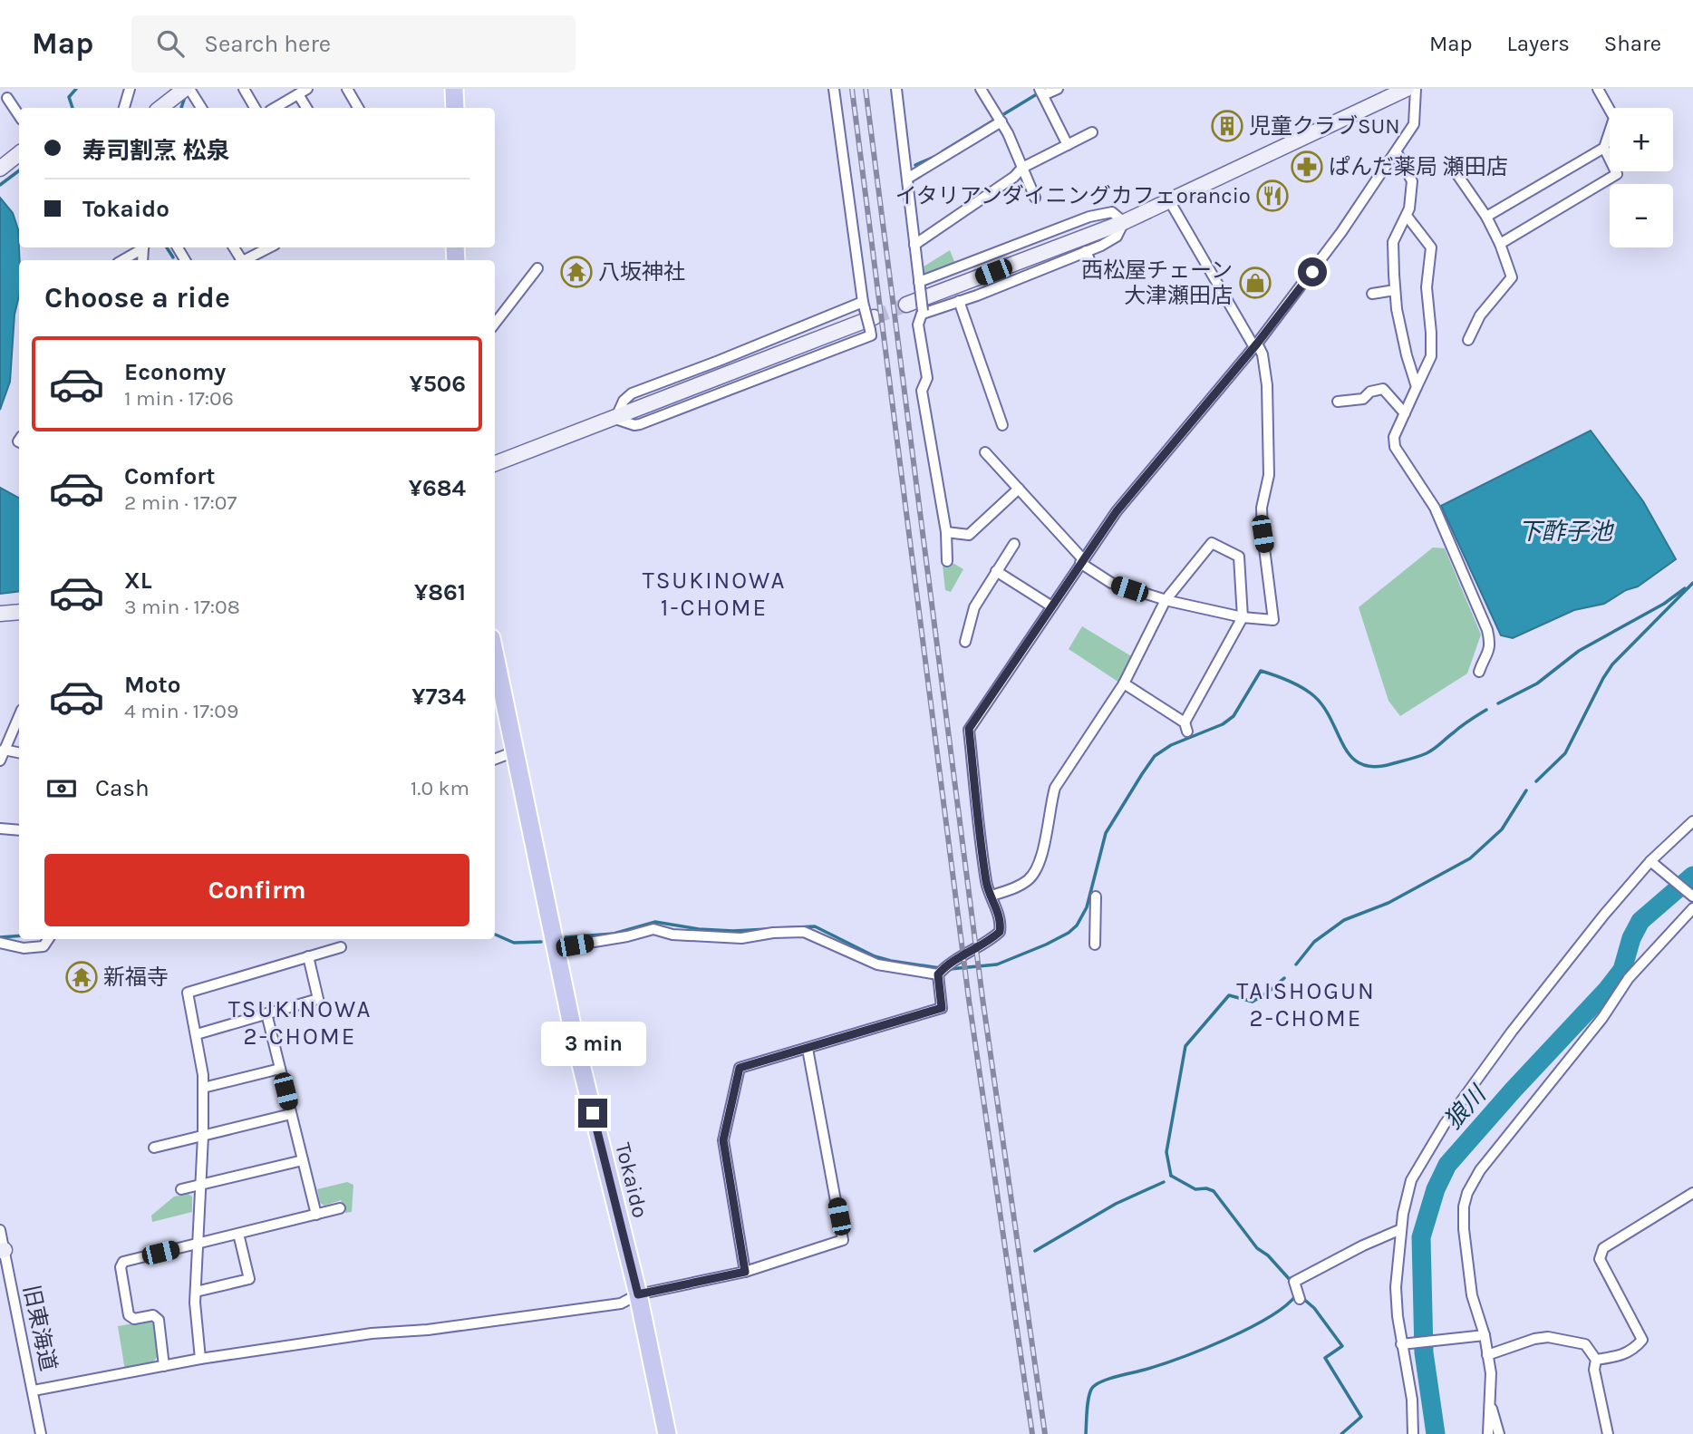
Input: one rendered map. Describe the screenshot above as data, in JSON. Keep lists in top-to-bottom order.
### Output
{
  "streets": {
    "highway": ["Tokaido"],
    "street": ["旧東海道"]
  },
  "districts": ["TSUKINOWA 1-CHOME", "TAISHOGUN 2-CHOME", "TSUKINOWA 2-CHOME"],
  "water": ["下酢子池", "狼川"],
  "places": {
    "building": ["児童クラブSUN"],
    "pharmacy": ["ぱんだ薬局 瀬田店"],
    "restaurant": ["イタリアンダイニングカフェorancio"],
    "temple": ["八坂神社", "新福寺"],
    "shop": ["西松屋チェーン 大津瀬田店"]
  },
  "page": {
    "header": "Map",
    "search": "Search here",
    "nav": ["Map", "Layers", "Share"],
    "map_buttons": ["+", "−"],
    "banner": ["寿司割烹 松泉", "Tokaido"],
    "heading": "Choose a ride",
    "list": [
      {
        "name": "Economy",
        "note": "1 min · 17:06",
        "value": "¥506"
      },
      {
        "name": "Comfort",
        "note": "2 min · 17:07",
        "value": "¥684"
      },
      {
        "name": "XL",
        "note": "3 min · 17:08",
        "value": "¥861"
      },
      {
        "name": "Moto",
        "note": "4 min · 17:09",
        "value": "¥734"
      }
    ],
    "pay": ["Cash", "1.0 km"],
    "buttons": "Confirm",
    "bubble": "3 min"
  }
}
